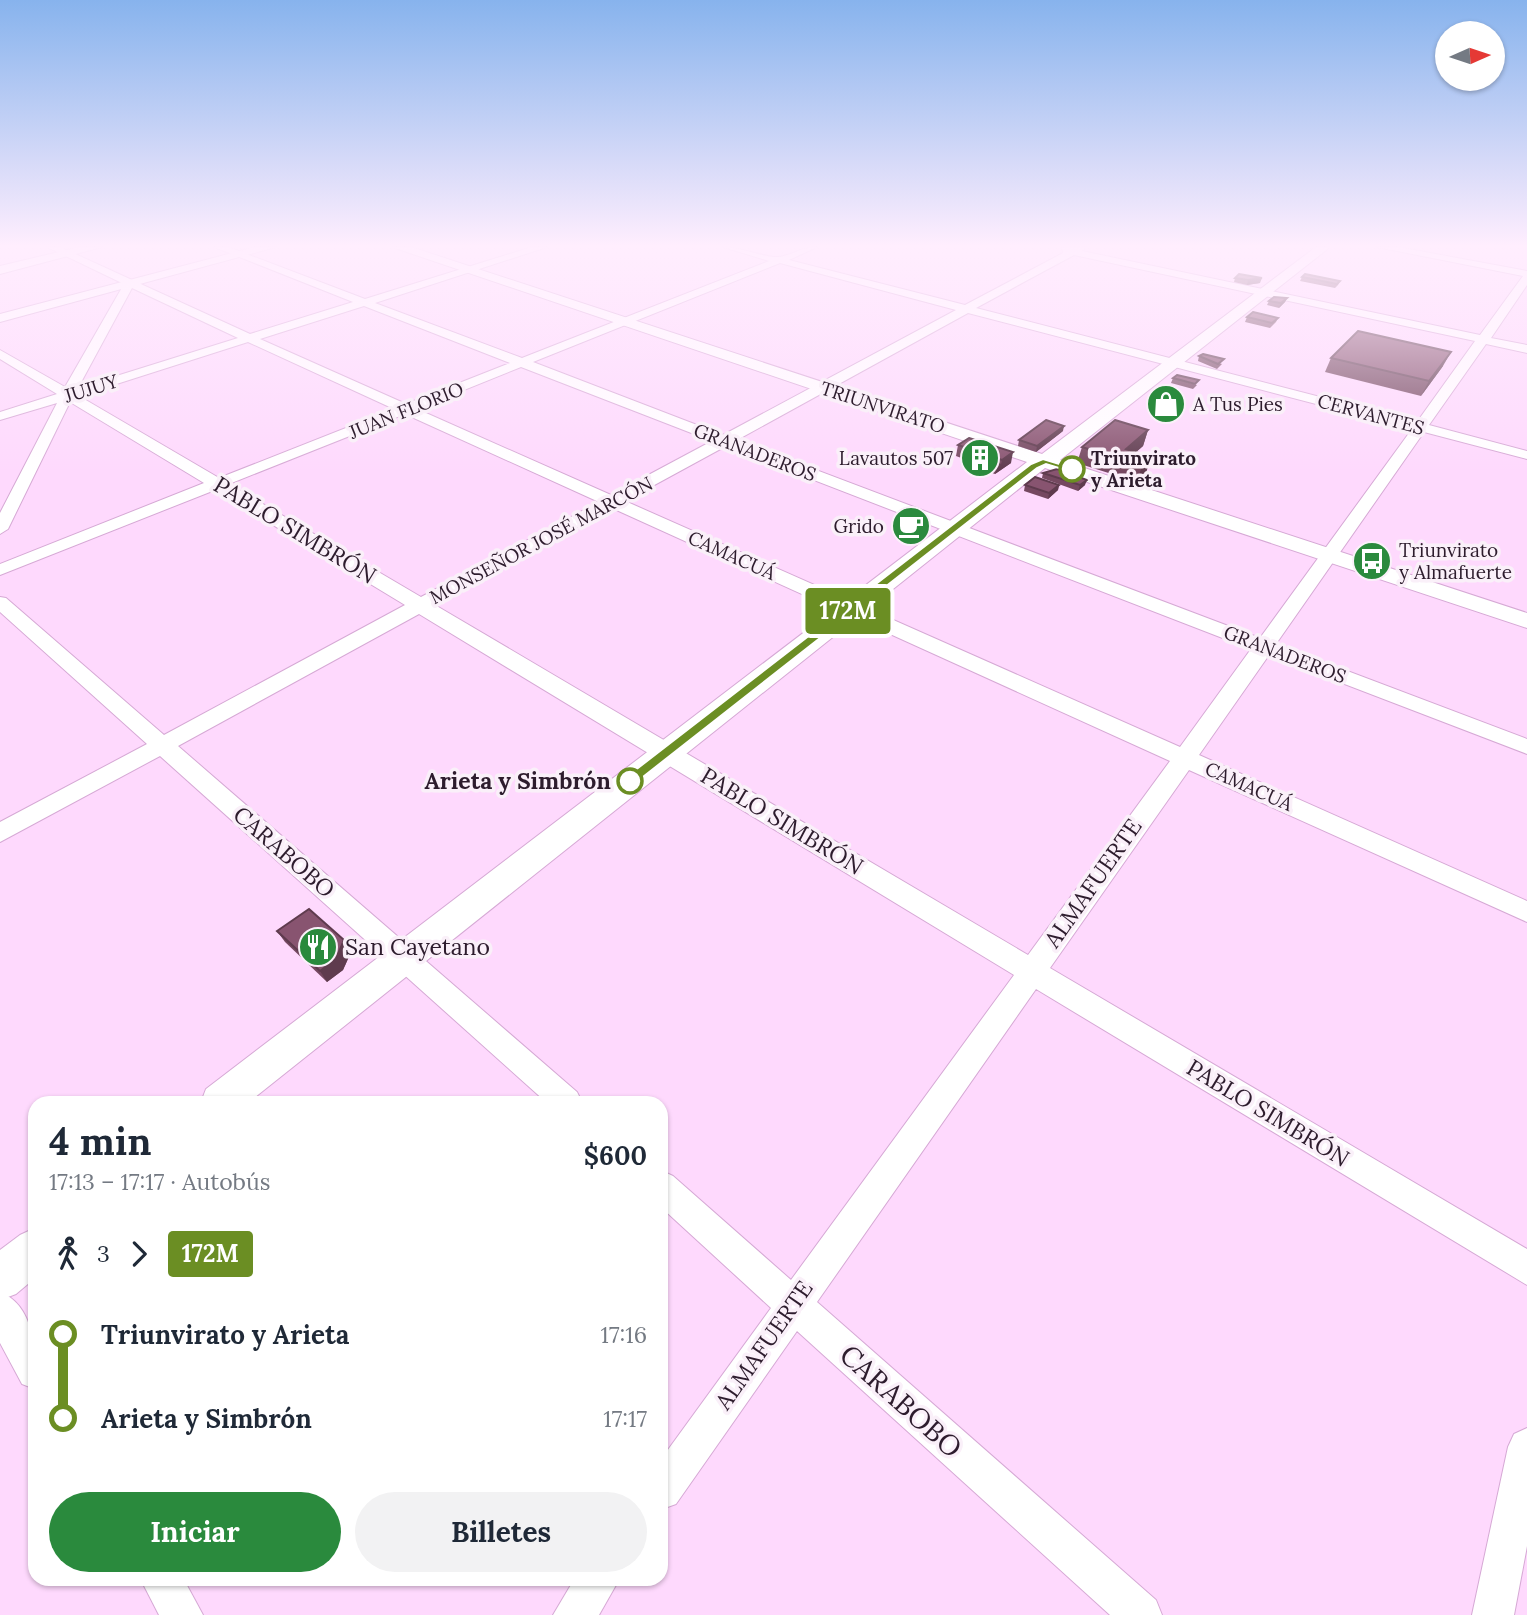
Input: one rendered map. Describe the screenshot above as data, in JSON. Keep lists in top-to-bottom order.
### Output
{
  "streets": {
    "street": [
      "JUJUY",
      "TRIUNVIRATO",
      "JUAN FLORIO",
      "CERVANTES",
      "GRANADEROS",
      "PABLO SIMBRÓN",
      "MONSEÑOR JOSÉ MARCÓN",
      "CAMACUÁ",
      "CARABOBO",
      "ALMAFUERTE"
    ]
  },
  "crossings": [
    ["JUJUY", "PABLO SIMBRÓN"],
    ["JUJUY", "CAMACUÁ"],
    ["TRIUNVIRATO", "JUAN FLORIO"],
    ["TRIUNVIRATO", "MONSEÑOR JOSÉ MARCÓN"],
    ["TRIUNVIRATO", "ALMAFUERTE"],
    ["JUAN FLORIO", "GRANADEROS"],
    ["JUAN FLORIO", "PABLO SIMBRÓN"],
    ["JUAN FLORIO", "CAMACUÁ"],
    ["CERVANTES", "ALMAFUERTE"],
    ["GRANADEROS", "MONSEÑOR JOSÉ MARCÓN"],
    ["GRANADEROS", "ALMAFUERTE"],
    ["PABLO SIMBRÓN", "MONSEÑOR JOSÉ MARCÓN"],
    ["PABLO SIMBRÓN", "ALMAFUERTE"],
    ["MONSEÑOR JOSÉ MARCÓN", "CAMACUÁ"],
    ["MONSEÑOR JOSÉ MARCÓN", "CARABOBO"],
    ["CAMACUÁ", "ALMAFUERTE"],
    ["CARABOBO", "ALMAFUERTE"]
  ],
  "places": {
    "shop": ["A Tus Pies"],
    "building": ["Lavautos 507"],
    "other": ["Triunvirato y Arieta", "Arieta y Simbrón"],
    "cafe": ["Grido"],
    "bus stop": ["Triunvirato y Almafuerte"],
    "restaurant": ["San Cayetano"]
  },
  "lines": ["bus line 172M"],
  "north": "right",
  "page": {
    "on_map": "172M",
    "heading": ["4 min", "17:13 – 17:17 · Autobús", "$600"],
    "legs": ["3", "172M"],
    "list": [
      {
        "name": "Triunvirato y Arieta",
        "value": "17:16"
      },
      {
        "name": "Arieta y Simbrón",
        "value": "17:17"
      }
    ],
    "buttons": ["Iniciar", "Billetes"]
  }
}
